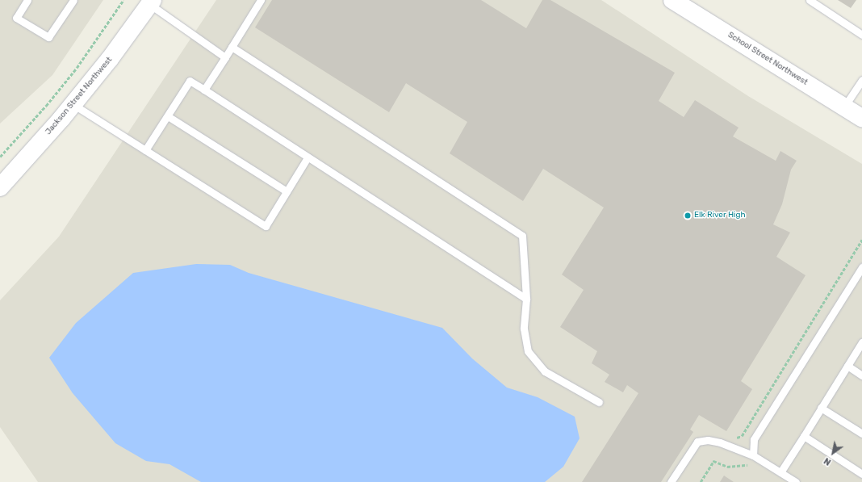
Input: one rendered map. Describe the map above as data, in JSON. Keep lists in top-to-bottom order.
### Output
{
  "streets": {
    "street": ["School Street Northwest", "Jackson Street Northwest"]
  },
  "places": ["Elk River High"],
  "north": "bottom left"
}
